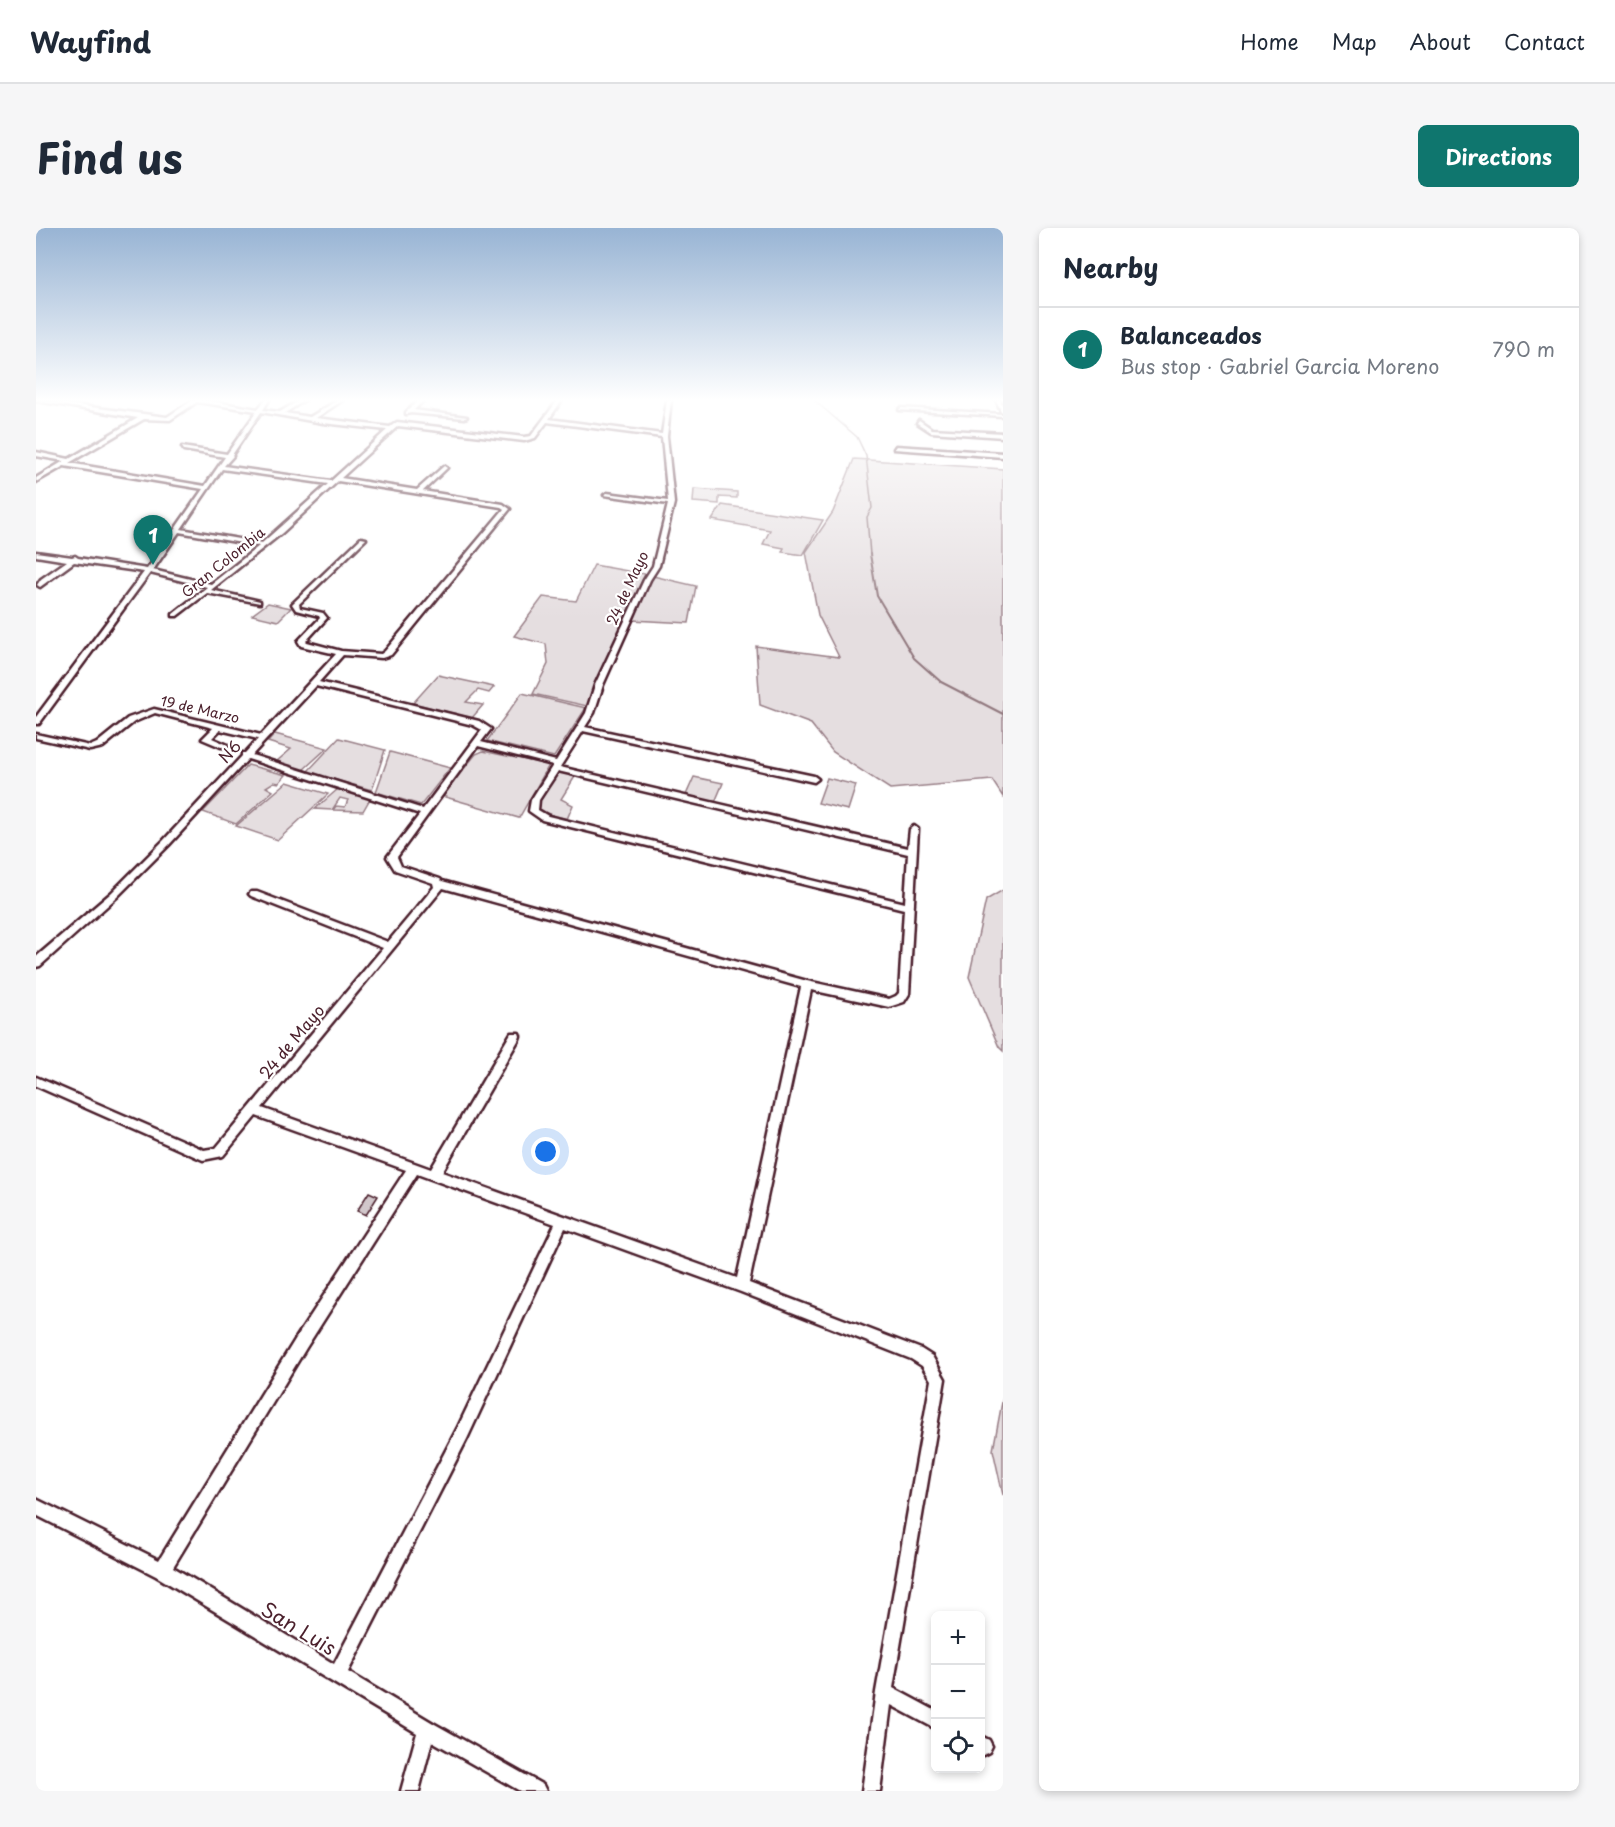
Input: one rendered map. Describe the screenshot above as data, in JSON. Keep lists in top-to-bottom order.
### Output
{
  "streets": {
    "street": [
      "Gran Colombia",
      "24 de Mayo",
      "19 de Marzo",
      "N6",
      "San Luis"
    ]
  },
  "crossings": [
    ["19 de Marzo", "N6"]
  ],
  "page": {
    "header": "Wayfind",
    "nav": [
      "Home",
      "Map",
      "About",
      "Contact"
    ],
    "title": "Find us",
    "buttons": "Directions",
    "heading": "Nearby",
    "list": [
      {
        "mark": "1",
        "name": "Balanceados",
        "note": "Bus stop · Gabriel Garcia Moreno",
        "value": "790 m"
      }
    ],
    "pins": "1",
    "map_buttons": ["+", "−"]
  }
}
